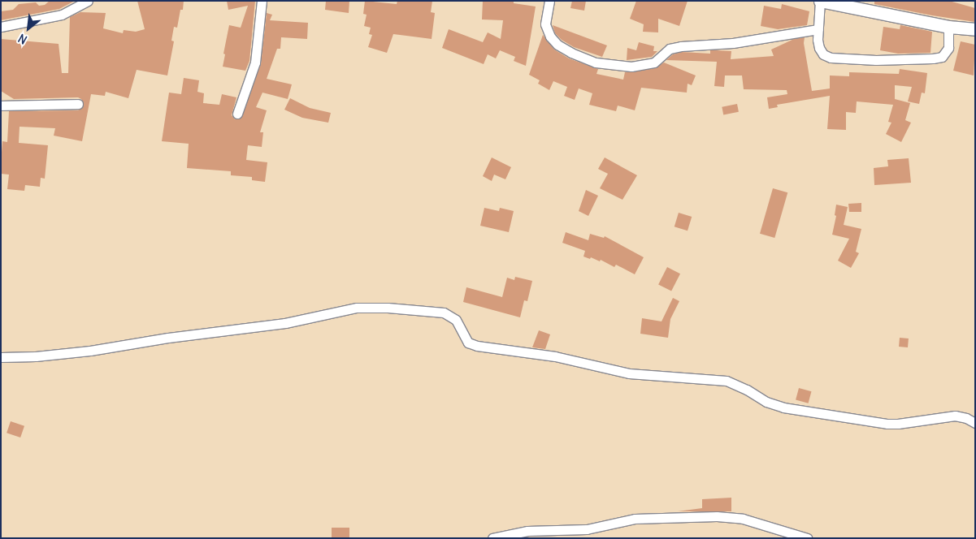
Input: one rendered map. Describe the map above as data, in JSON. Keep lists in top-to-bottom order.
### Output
{
  "north": "bottom left"
}
